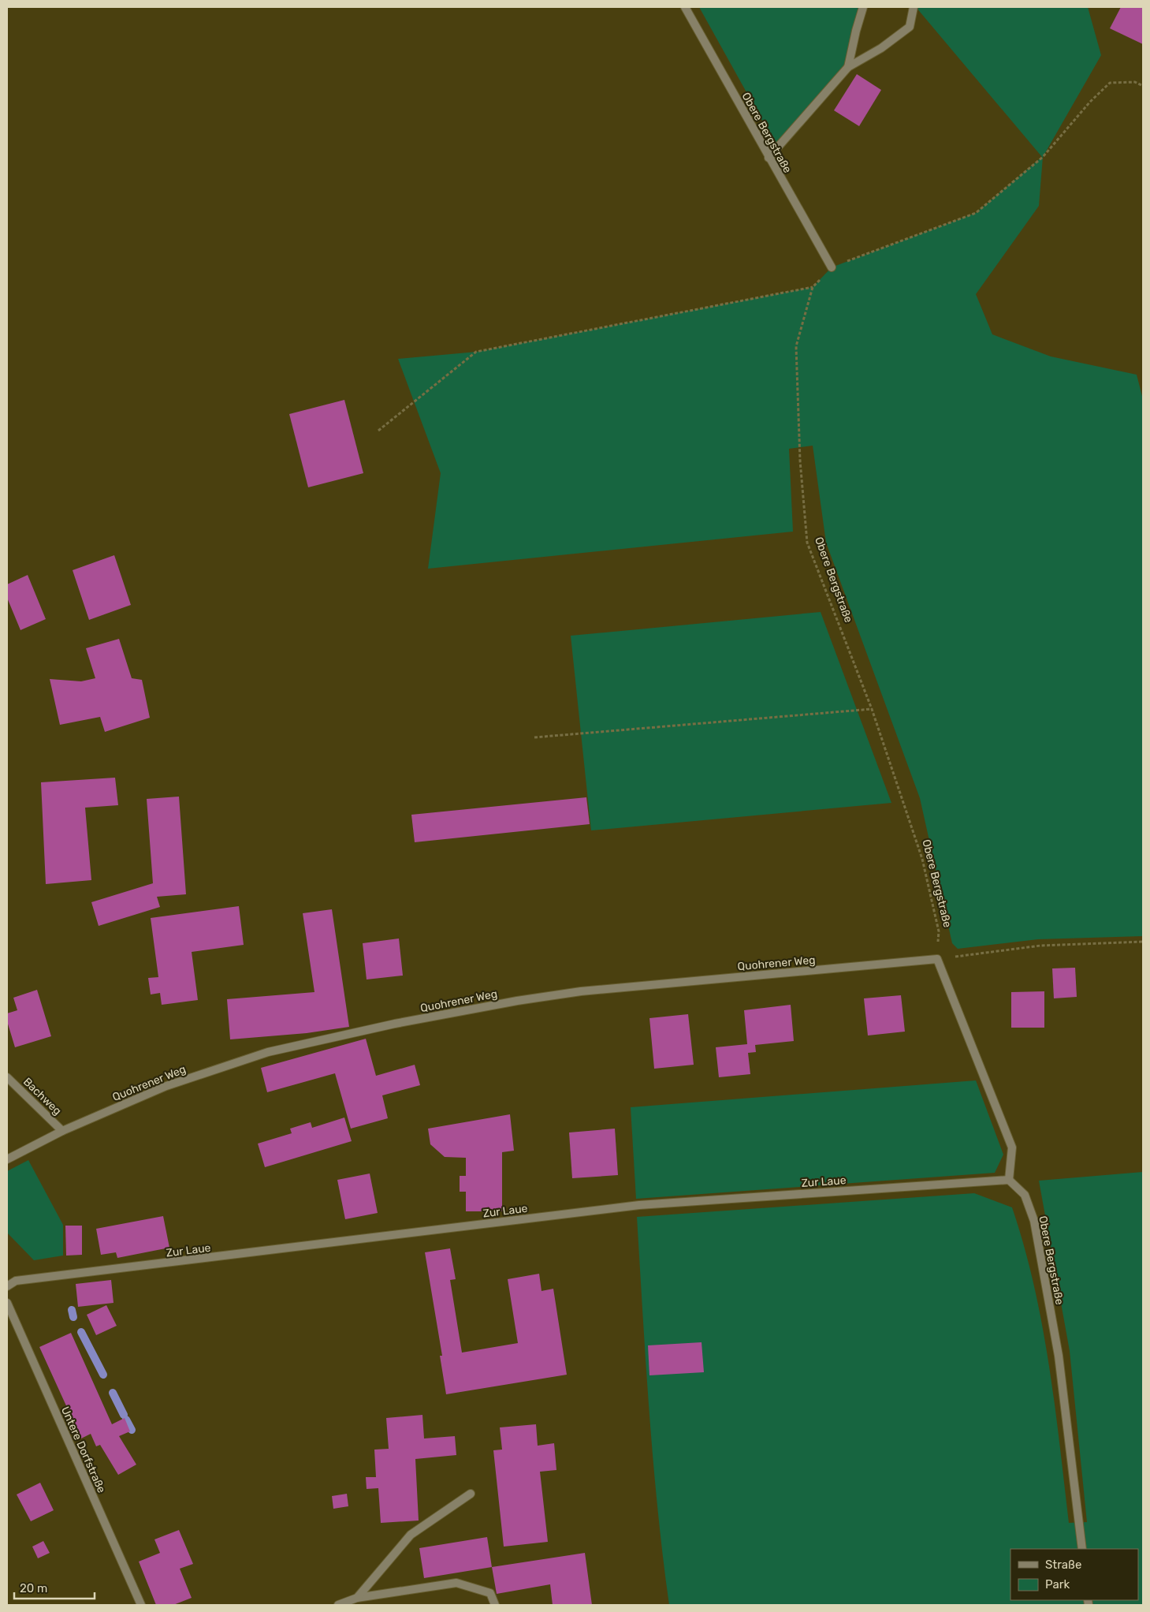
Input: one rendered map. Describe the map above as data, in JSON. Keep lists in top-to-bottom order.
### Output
{
  "streets": {
    "street": [
      "Obere Bergstraße",
      "Quohrener Weg",
      "Bachweg",
      "Zur Laue",
      "Untere Dorfstraße"
    ]
  },
  "crossings": [
    ["Obere Bergstraße", "Quohrener Weg"],
    ["Obere Bergstraße", "Zur Laue"],
    ["Quohrener Weg", "Bachweg"]
  ],
  "legend": ["Straße", "Park"],
  "scale_bar": "20 m"
}
